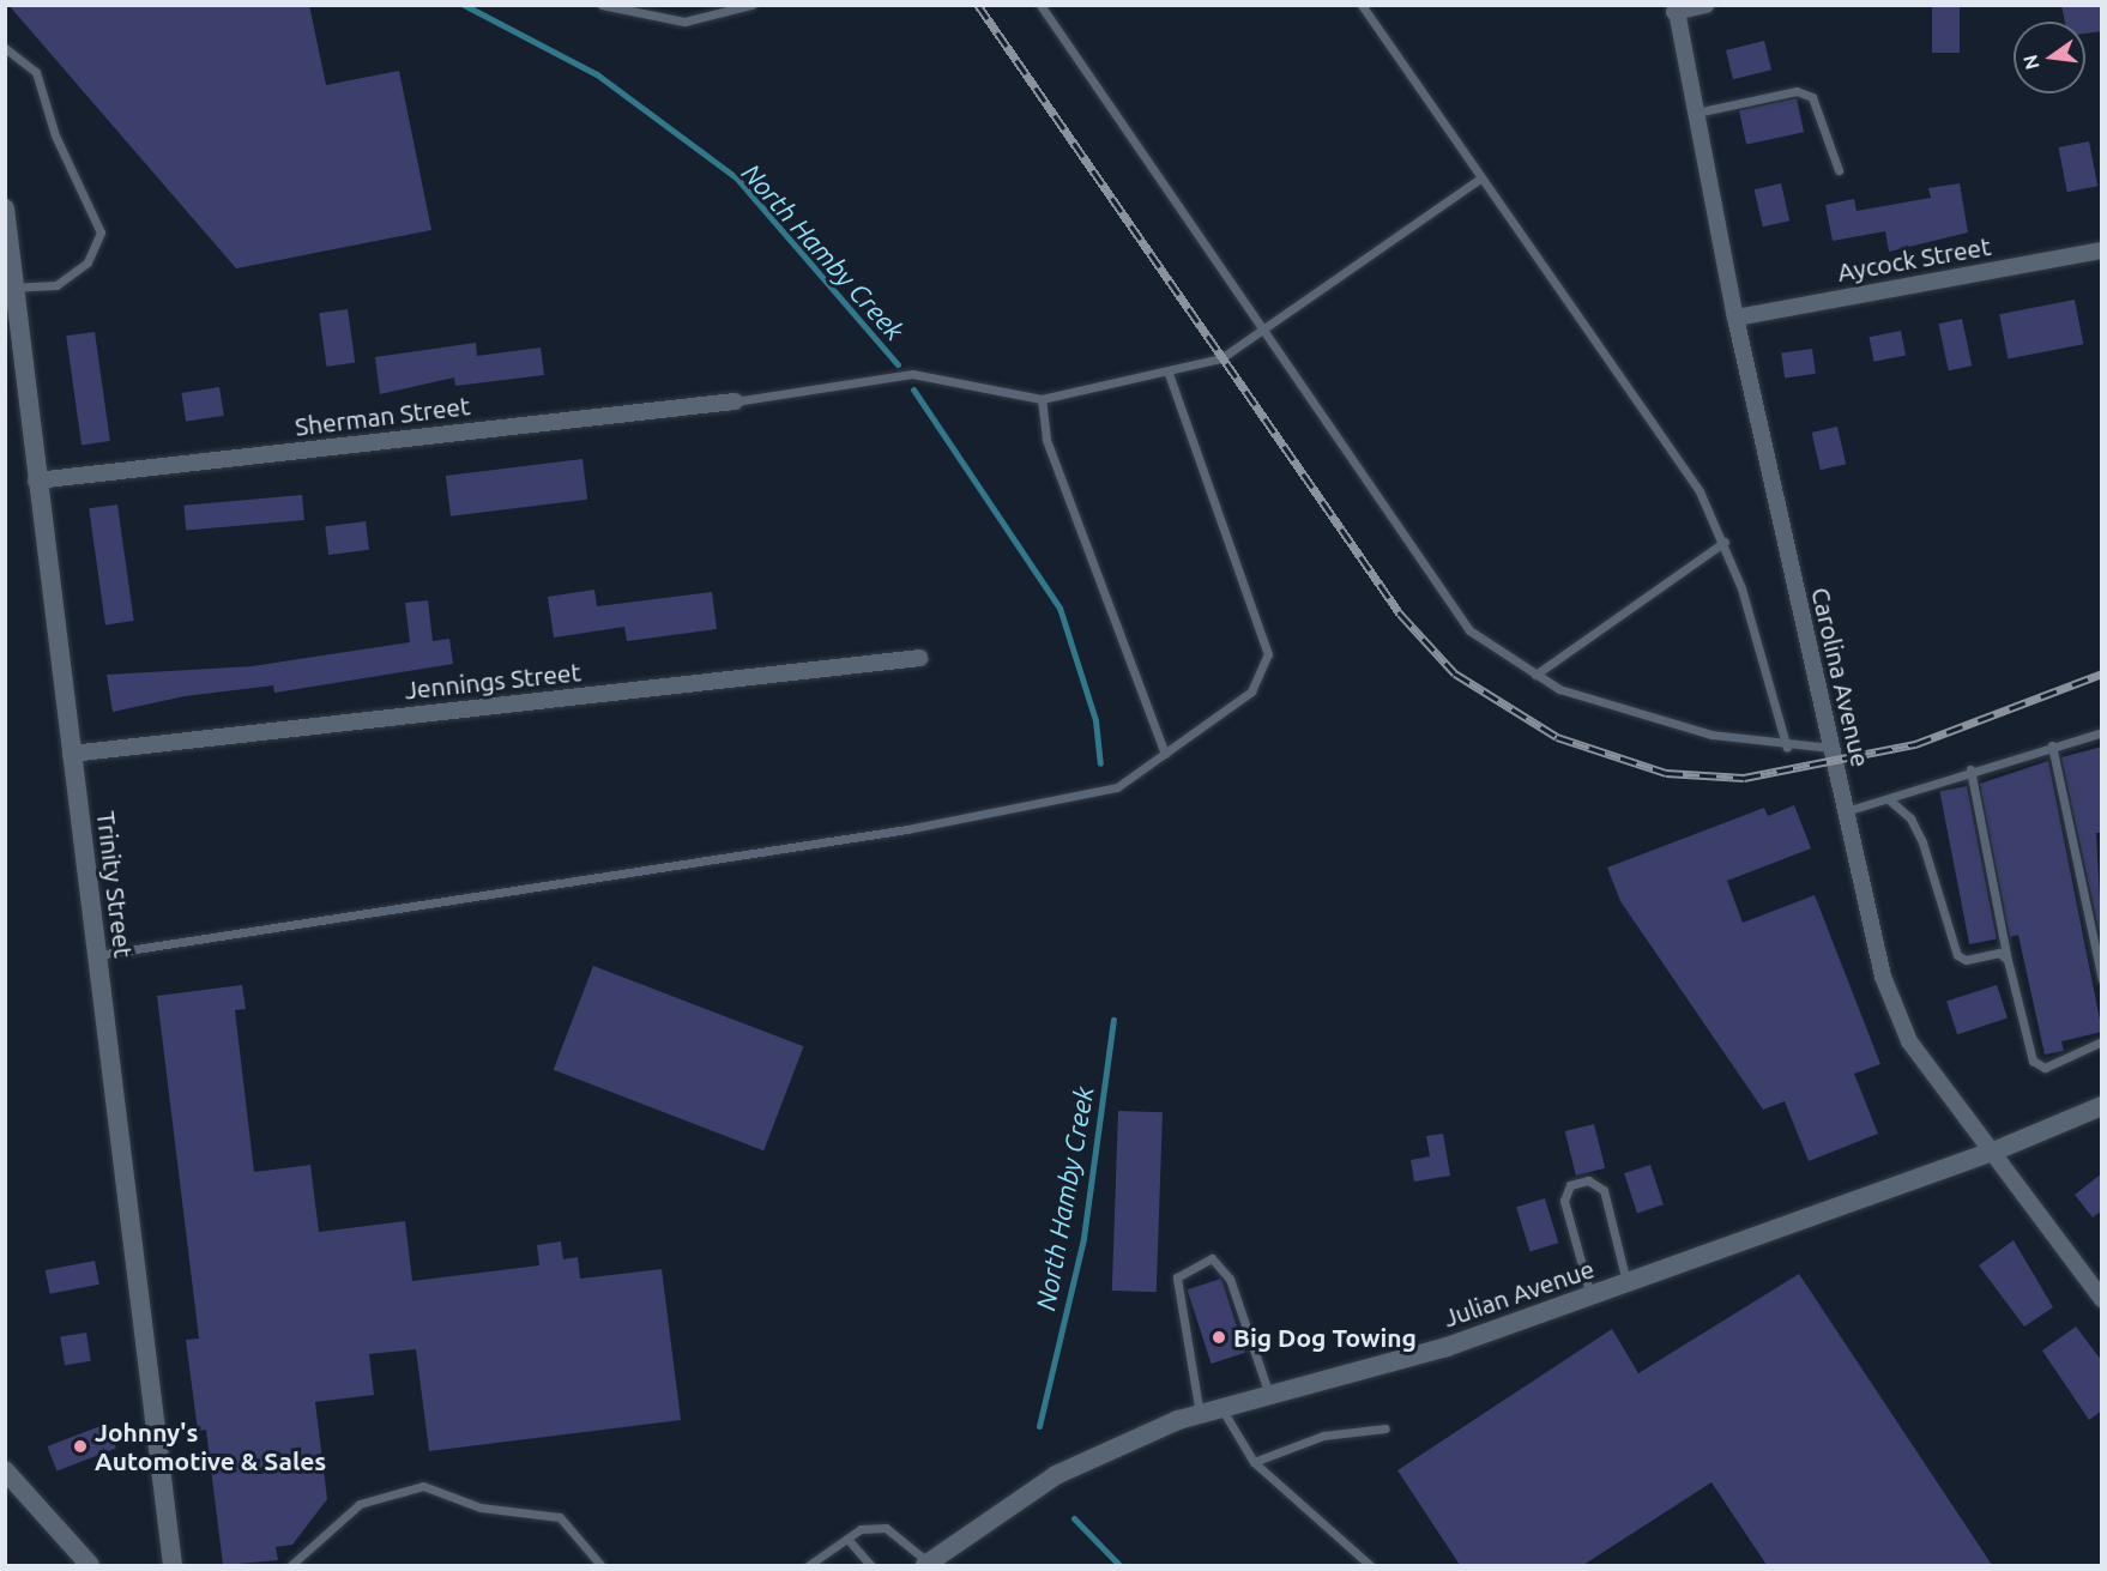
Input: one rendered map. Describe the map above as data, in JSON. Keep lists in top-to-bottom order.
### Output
{
  "streets": {
    "street": [
      "Aycock Street",
      "Sherman Street",
      "Carolina Avenue",
      "Jennings Street",
      "Trinity Street",
      "Julian Avenue"
    ]
  },
  "crossings": [
    ["Aycock Street", "Carolina Avenue"],
    ["Sherman Street", "Trinity Street"],
    ["Carolina Avenue", "Julian Avenue"],
    ["Jennings Street", "Trinity Street"]
  ],
  "water": ["North Hamby Creek"],
  "places": ["Big Dog Towing", "Johnny's Automotive & Sales"],
  "north": "left"
}
